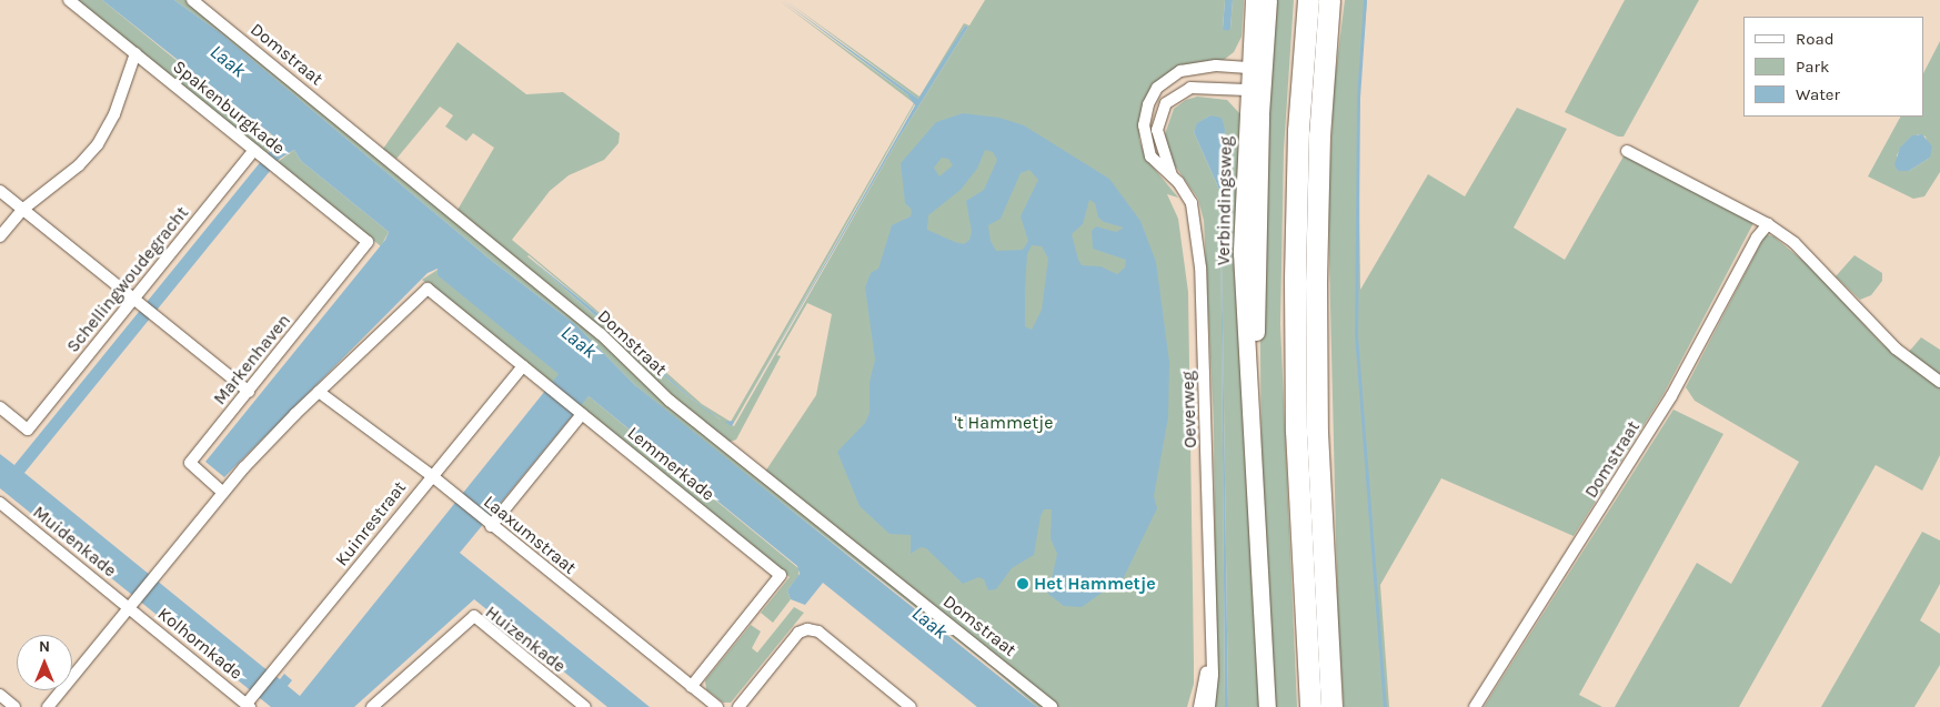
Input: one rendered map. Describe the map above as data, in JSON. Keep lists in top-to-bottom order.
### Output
{
  "streets": {
    "main road": ["Verbindingsweg"],
    "street": [
      "Domstraat",
      "Spakenburgkade",
      "Schellingwoudegracht",
      "Markenhaven",
      "Oeverweg",
      "Lemmerkade",
      "Kuinrestraat",
      "Laaxumstraat",
      "Muidenkade",
      "Huizenkade",
      "Kolhornkade"
    ]
  },
  "crossings": [
    ["Spakenburgkade", "Schellingwoudegracht"],
    ["Spakenburgkade", "Markenhaven"],
    ["Verbindingsweg", "Oeverweg"],
    ["Lemmerkade", "Kuinrestraat"],
    ["Lemmerkade", "Laaxumstraat"],
    ["Kuinrestraat", "Laaxumstraat"],
    ["Kuinrestraat", "Kolhornkade"],
    ["Muidenkade", "Kolhornkade"]
  ],
  "water": ["Laak"],
  "parks": ["'t Hammetje"],
  "places": ["Het Hammetje"],
  "legend": ["Road", "Park", "Water"],
  "north": "top"
}
